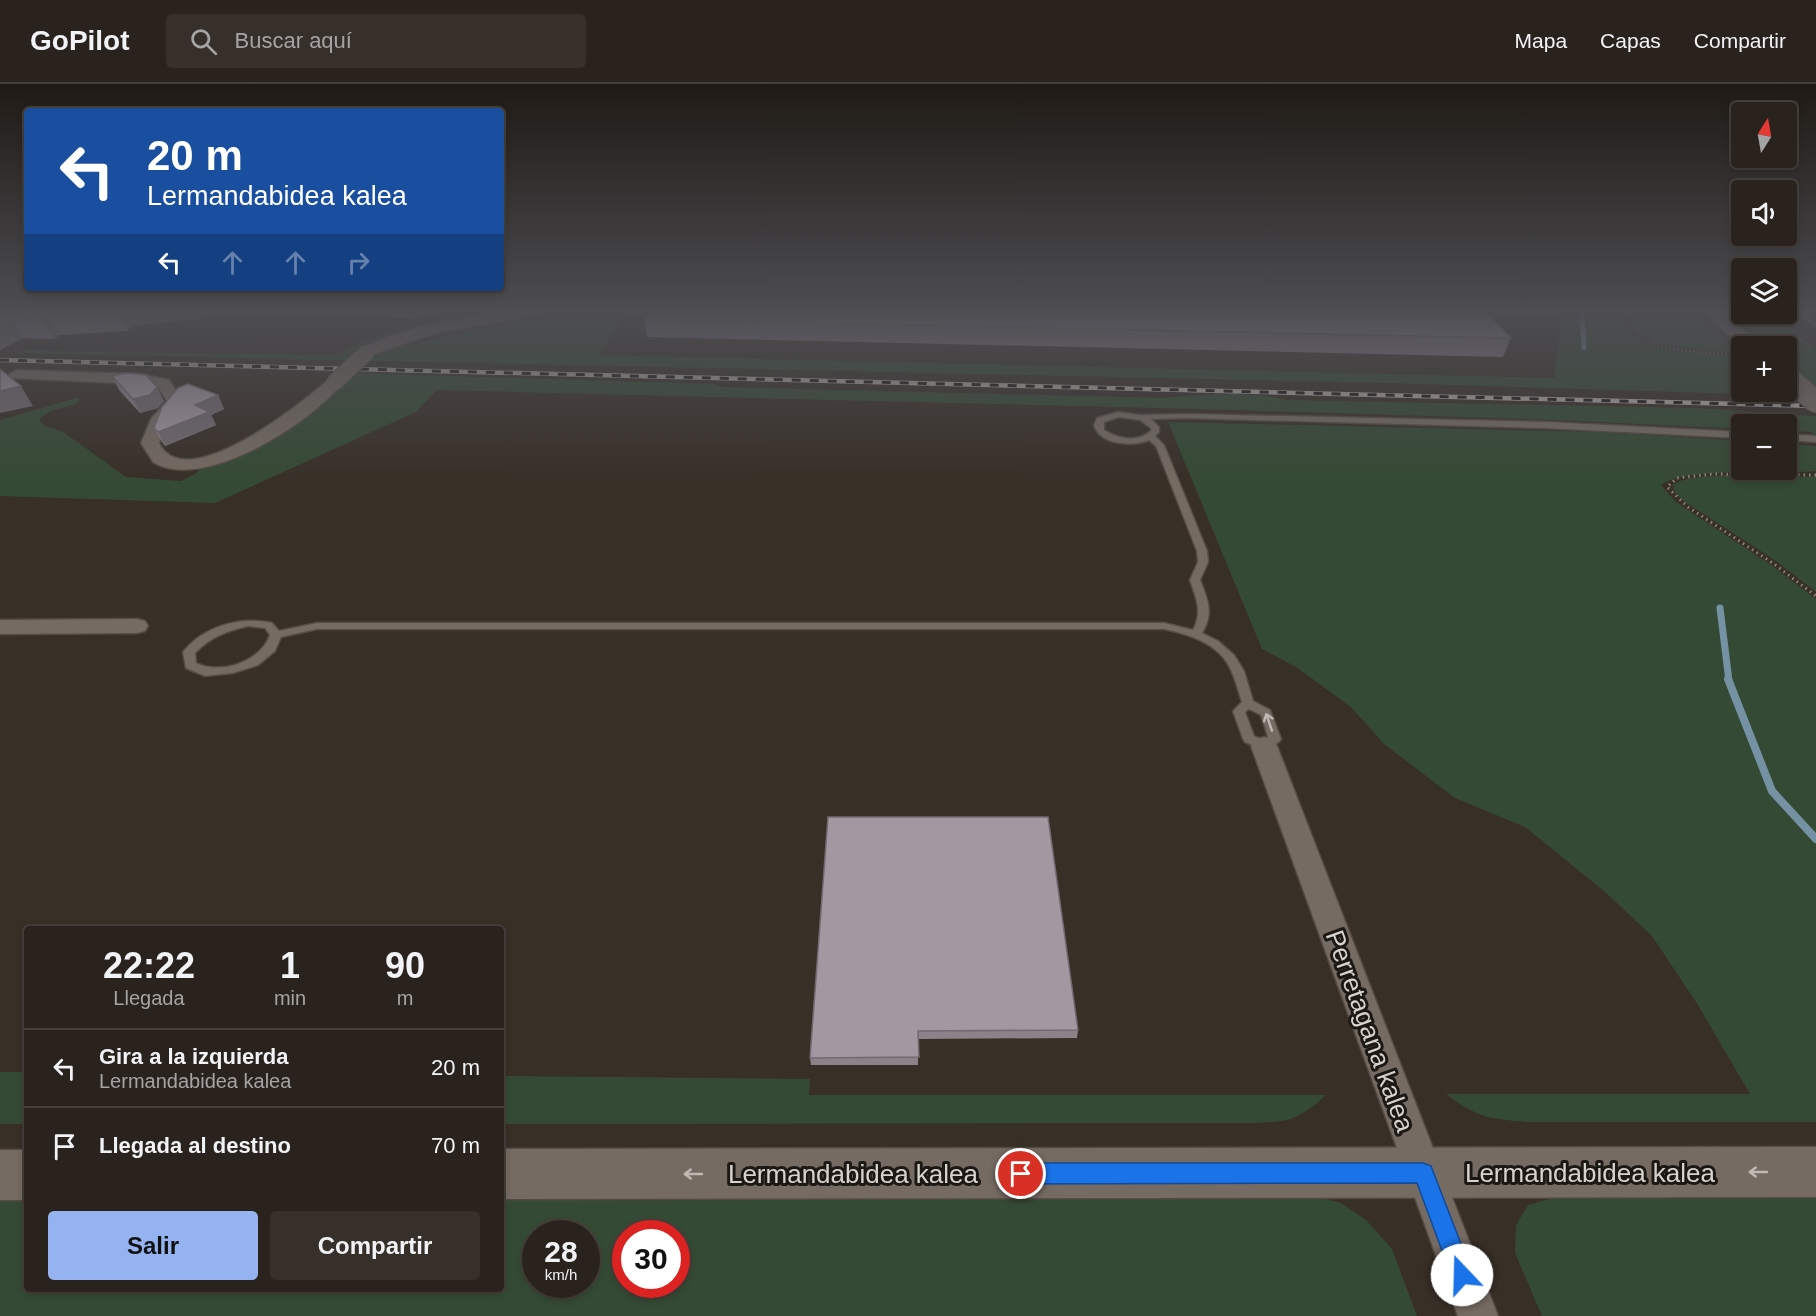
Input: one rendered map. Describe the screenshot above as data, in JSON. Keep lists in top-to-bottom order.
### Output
{
  "streets": {
    "street": ["Perretagana kalea", "Lermandabidea kalea"]
  },
  "crossings": [
    ["Perretagana kalea", "Lermandabidea kalea"]
  ],
  "one_way": ["Lermandabidea kalea"],
  "north": "top",
  "page": {
    "header": "GoPilot",
    "search": "Buscar aquí",
    "nav": ["Mapa", "Capas", "Compartir"],
    "map_buttons": ["+", "−"],
    "turn": ["20 m", "Lermandabidea kalea"],
    "eta": [
      "22:22",
      "Llegada",
      "1",
      "min",
      "90",
      "m"
    ],
    "list": [
      {
        "name": "Gira a la izquierda",
        "note": "Lermandabidea kalea",
        "value": "20 m"
      },
      {
        "name": "Llegada al destino",
        "value": "70 m"
      }
    ],
    "buttons": ["Salir", "Compartir"],
    "speed": "28 km/h",
    "limit": "30"
  }
}
